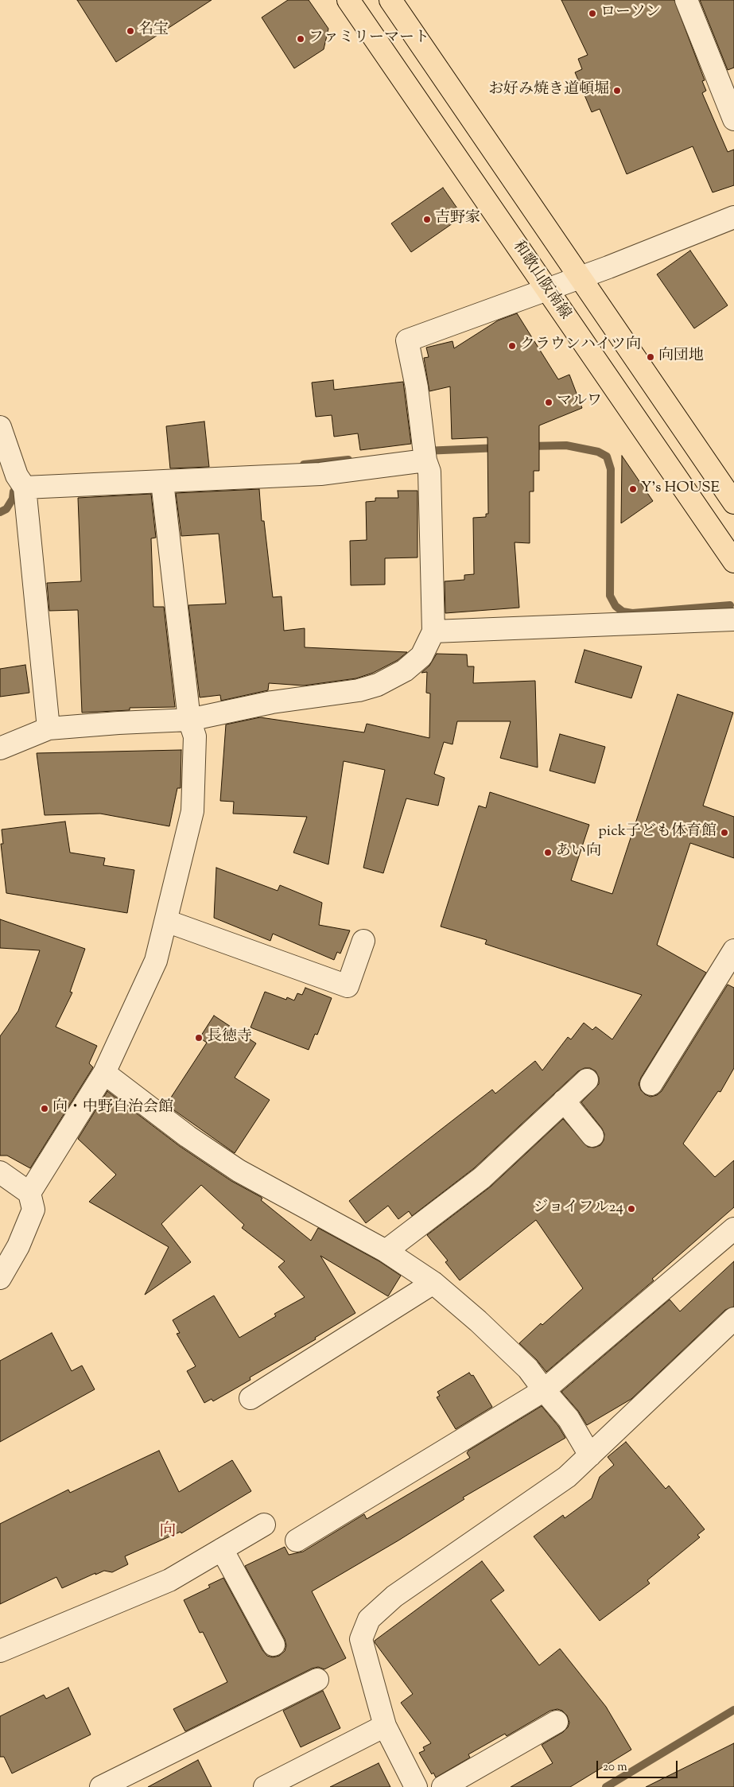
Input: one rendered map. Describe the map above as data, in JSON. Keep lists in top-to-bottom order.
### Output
{
  "streets": {
    "main road": ["和歌山阪南線"]
  },
  "districts": ["向"],
  "places": [
    "ローソン",
    "名宝",
    "ファミリーマート",
    "お好み焼き道頓堀",
    "吉野家",
    "クラウンハイツ向",
    "向団地",
    "マルワ",
    "Y's HOUSE",
    "pick子ども体育館",
    "あい向",
    "長徳寺",
    "向・中野自治会館",
    "ジョイフル24"
  ],
  "scale_bar": "20 m"
}
